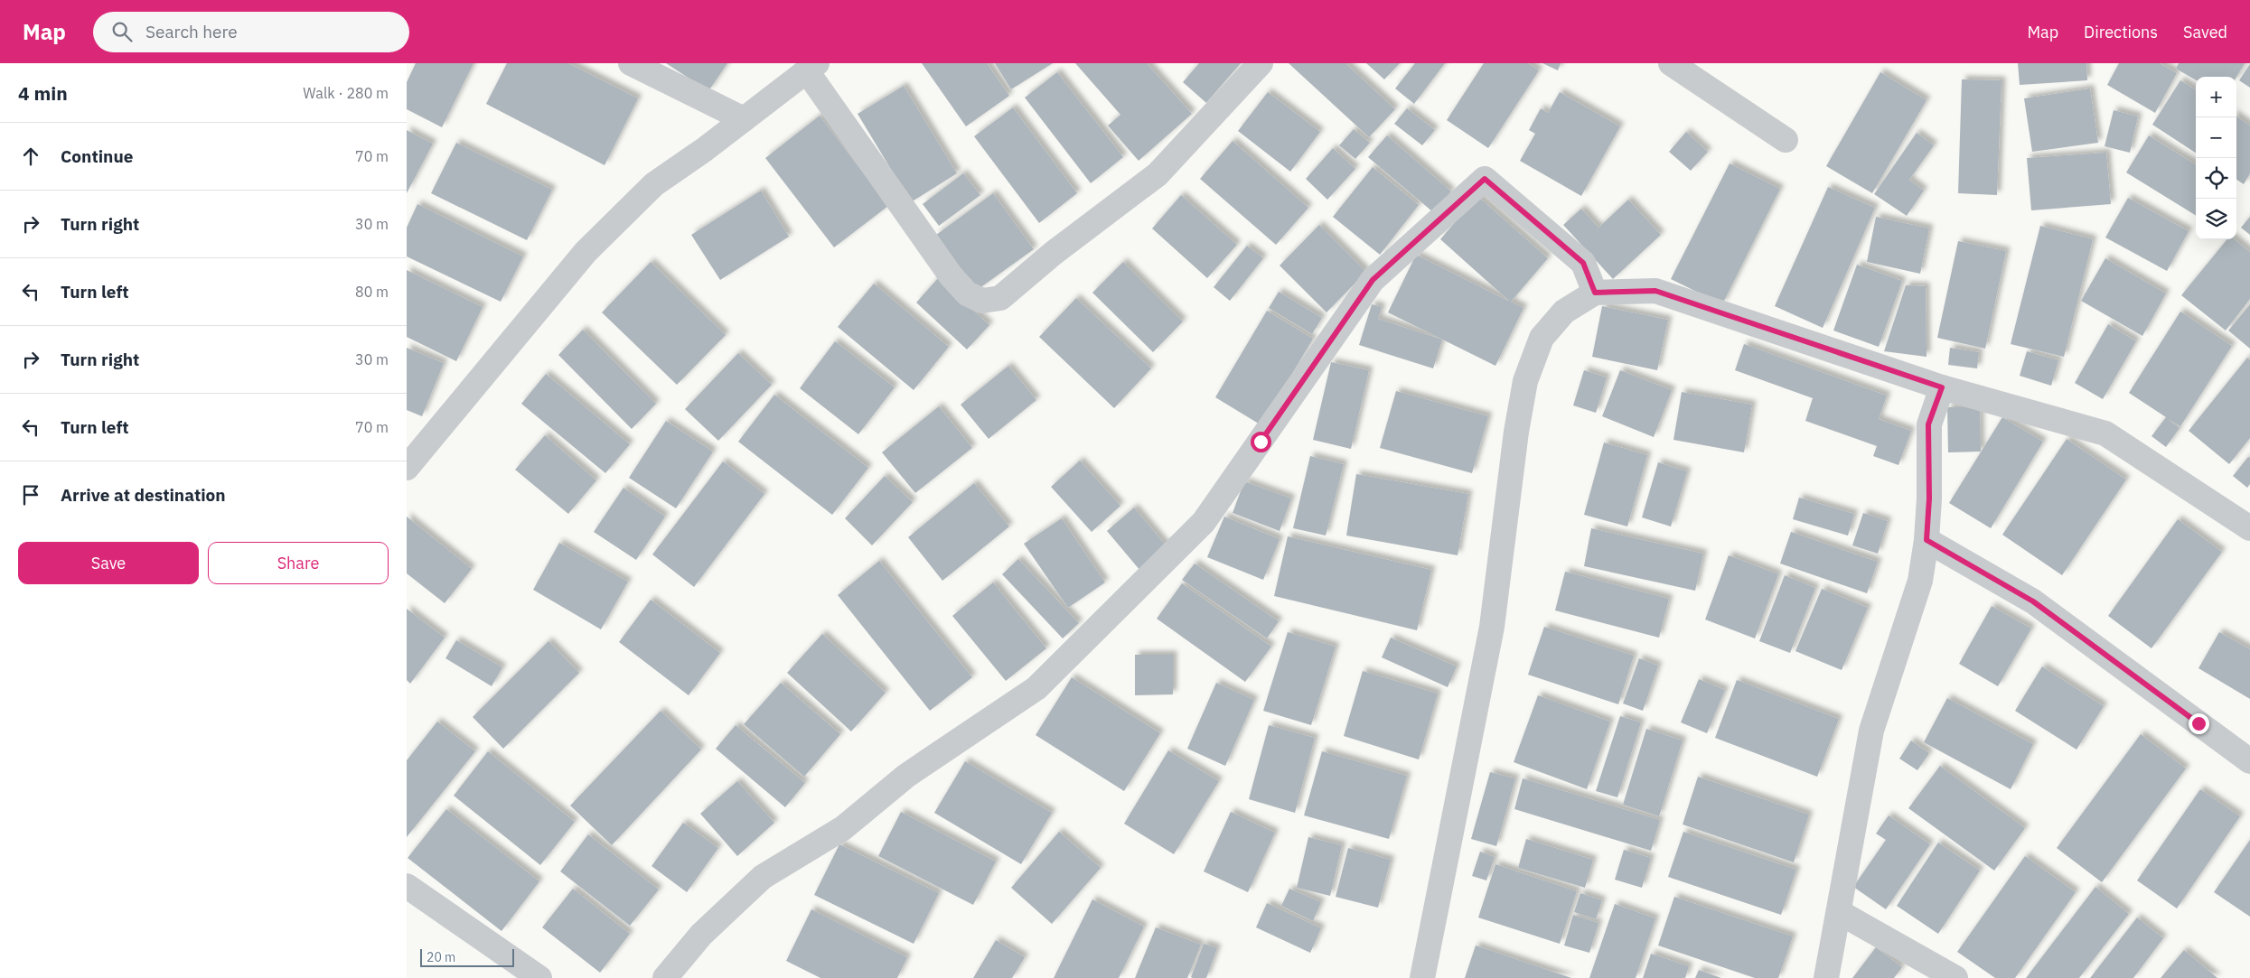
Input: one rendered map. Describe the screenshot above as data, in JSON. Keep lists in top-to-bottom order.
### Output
{
  "scale_bar": "20 m",
  "page": {
    "header": "Map",
    "search": "Search here",
    "nav": ["Map", "Directions", "Saved"],
    "heading": ["4 min", "Walk · 280 m"],
    "map_buttons": ["+", "−"],
    "list": [
      ["Continue", "70 m"],
      ["Turn right", "30 m"],
      ["Turn left", "80 m"],
      ["Turn right", "30 m"],
      ["Turn left", "70 m"],
      "Arrive at destination"
    ],
    "buttons": ["Save", "Share"],
    "scale": "20 m"
  }
}
